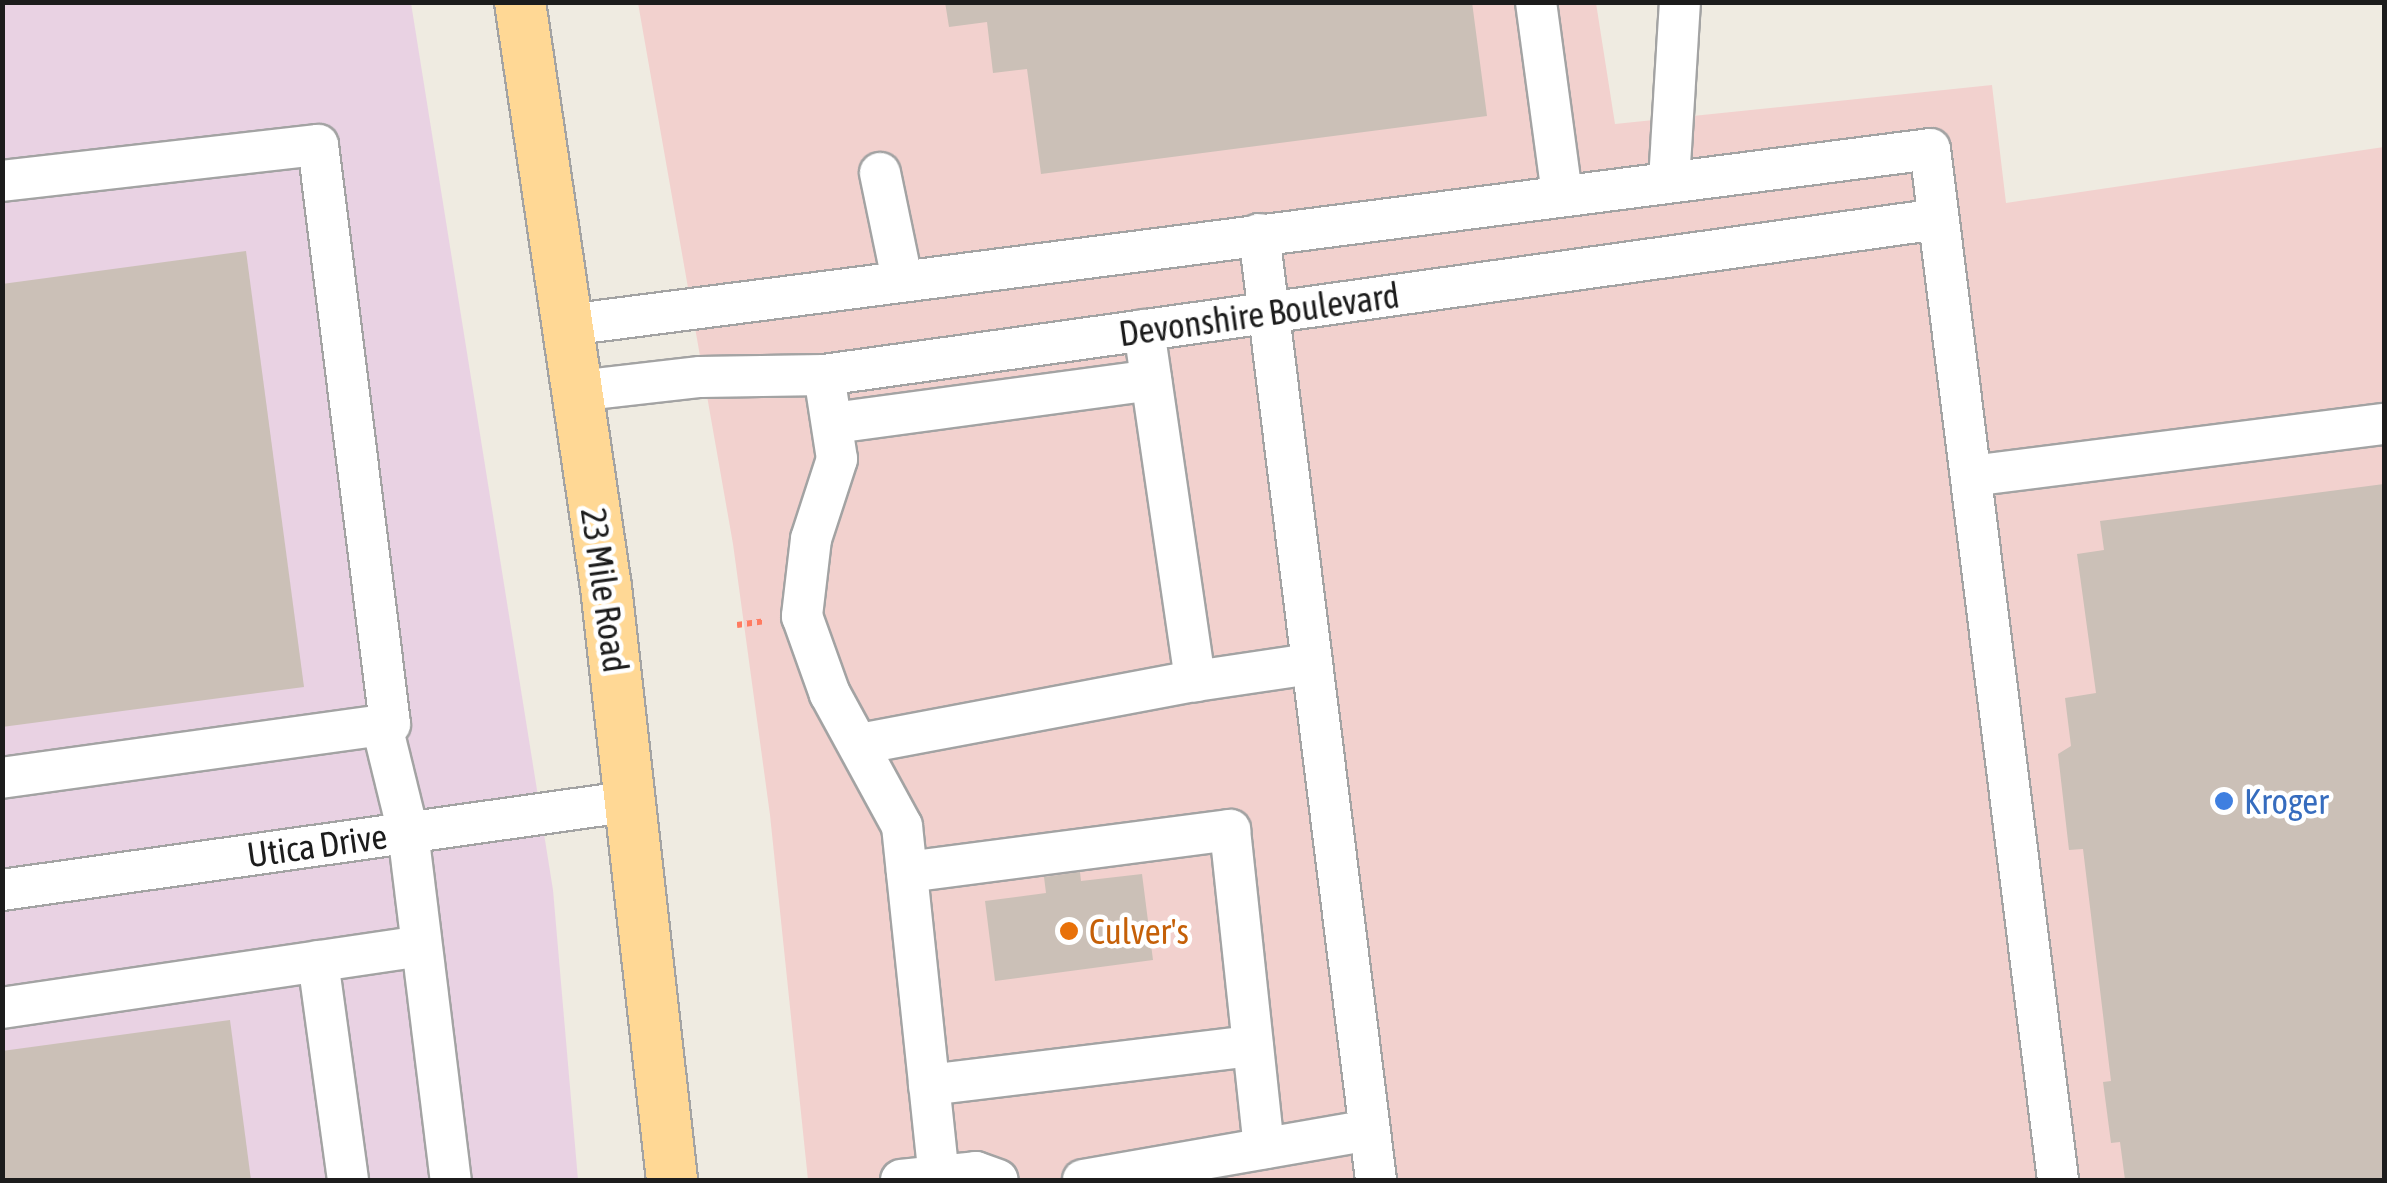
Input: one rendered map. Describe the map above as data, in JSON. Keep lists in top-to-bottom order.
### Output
{
  "streets": {
    "main road": ["23 Mile Road"],
    "street": ["Devonshire Boulevard", "Utica Drive"]
  },
  "crossings": [
    ["Devonshire Boulevard", "23 Mile Road"],
    ["23 Mile Road", "Utica Drive"]
  ],
  "places": ["Kroger", "Culver's"]
}
